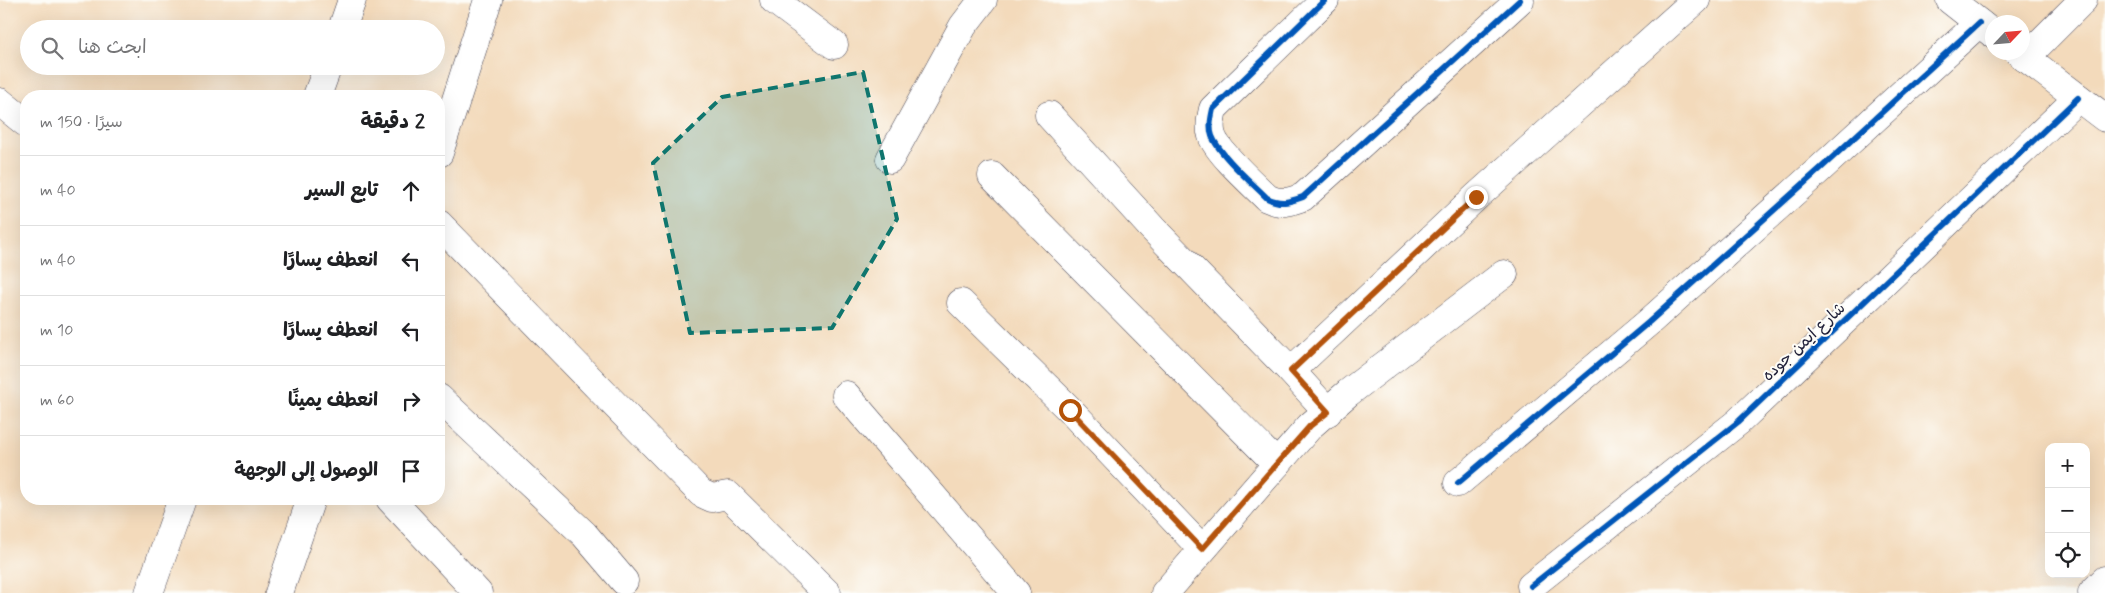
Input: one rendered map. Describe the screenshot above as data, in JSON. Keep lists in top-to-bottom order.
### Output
{
  "streets": {
    "street": ["شارع ايمن جوده"]
  },
  "north": "top right",
  "page": {
    "search": "ابحث هنا",
    "heading": ["2 دقيقة", "سيرًا · 150 m"],
    "list": [
      ["تابع السير", "40 m"],
      ["انعطف يسارًا", "40 m"],
      ["انعطف يسارًا", "10 m"],
      ["انعطف يمينًا", "60 m"],
      "الوصول إلى الوجهة"
    ],
    "map_buttons": ["+", "−"]
  }
}
